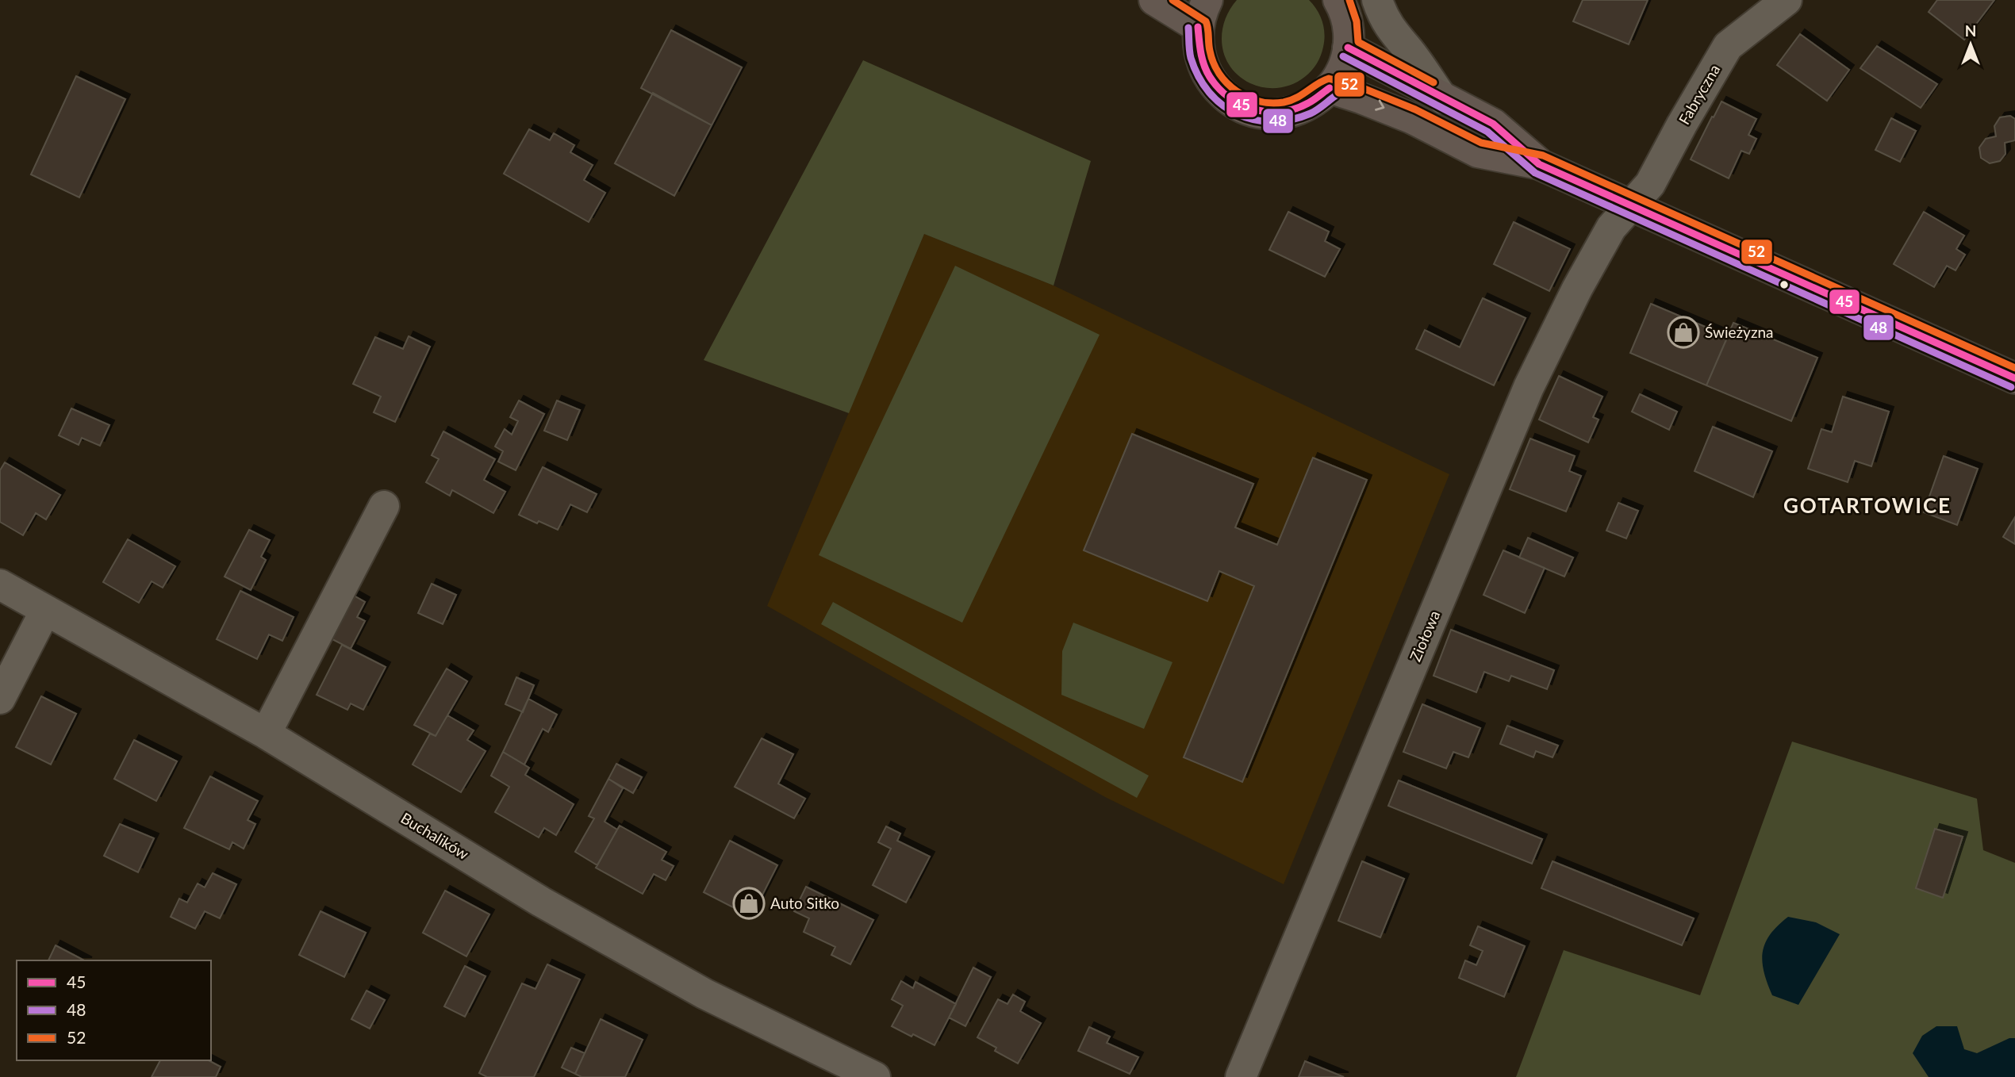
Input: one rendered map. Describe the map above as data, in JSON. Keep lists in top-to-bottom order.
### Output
{
  "streets": {
    "street": ["Fabryczna", "Ziołowa", "Buchalików"]
  },
  "crossings": [
    ["Fabryczna", "Ziołowa"]
  ],
  "districts": ["GOTARTOWICE"],
  "places": {
    "shop": ["Świeżyzna", "Auto Sitko"]
  },
  "lines": ["transit line 52", "transit line 45", "transit line 48"],
  "legend": ["45", "48", "52"],
  "north": "top"
}
